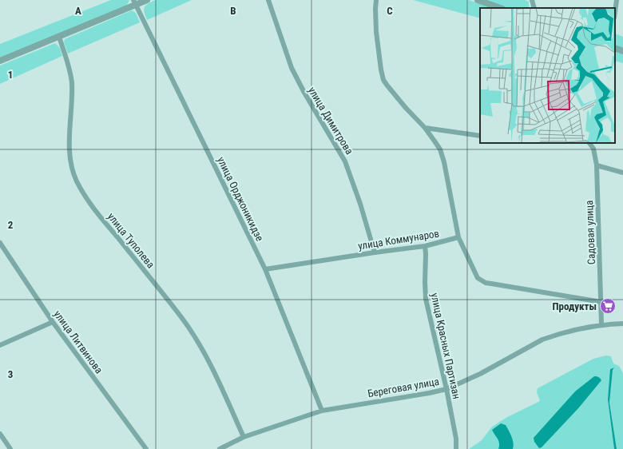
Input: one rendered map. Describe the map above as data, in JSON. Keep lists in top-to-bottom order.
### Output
{
  "streets": {
    "street": [
      "улица Димитрова",
      "улица Орджоникидзе",
      "Садовая улица",
      "улица Коммунаров",
      "улица Туполева",
      "улица Литвинова",
      "улица Красных Партизан",
      "Береговая улица"
    ]
  },
  "crossings": [
    ["улица Димитрова", "улица Коммунаров"],
    ["улица Орджоникидзе", "улица Коммунаров"],
    ["улица Орджоникидзе", "Береговая улица"],
    ["Садовая улица", "Береговая улица"],
    ["улица Коммунаров", "улица Красных Партизан"],
    ["улица Туполева", "Береговая улица"],
    ["улица Красных Партизан", "Береговая улица"]
  ],
  "places": {
    "supermarket": ["Продукты"]
  },
  "grid": {
    "columns": ["A", "B", "C"],
    "rows": ["1", "2", "3"]
  }
}
